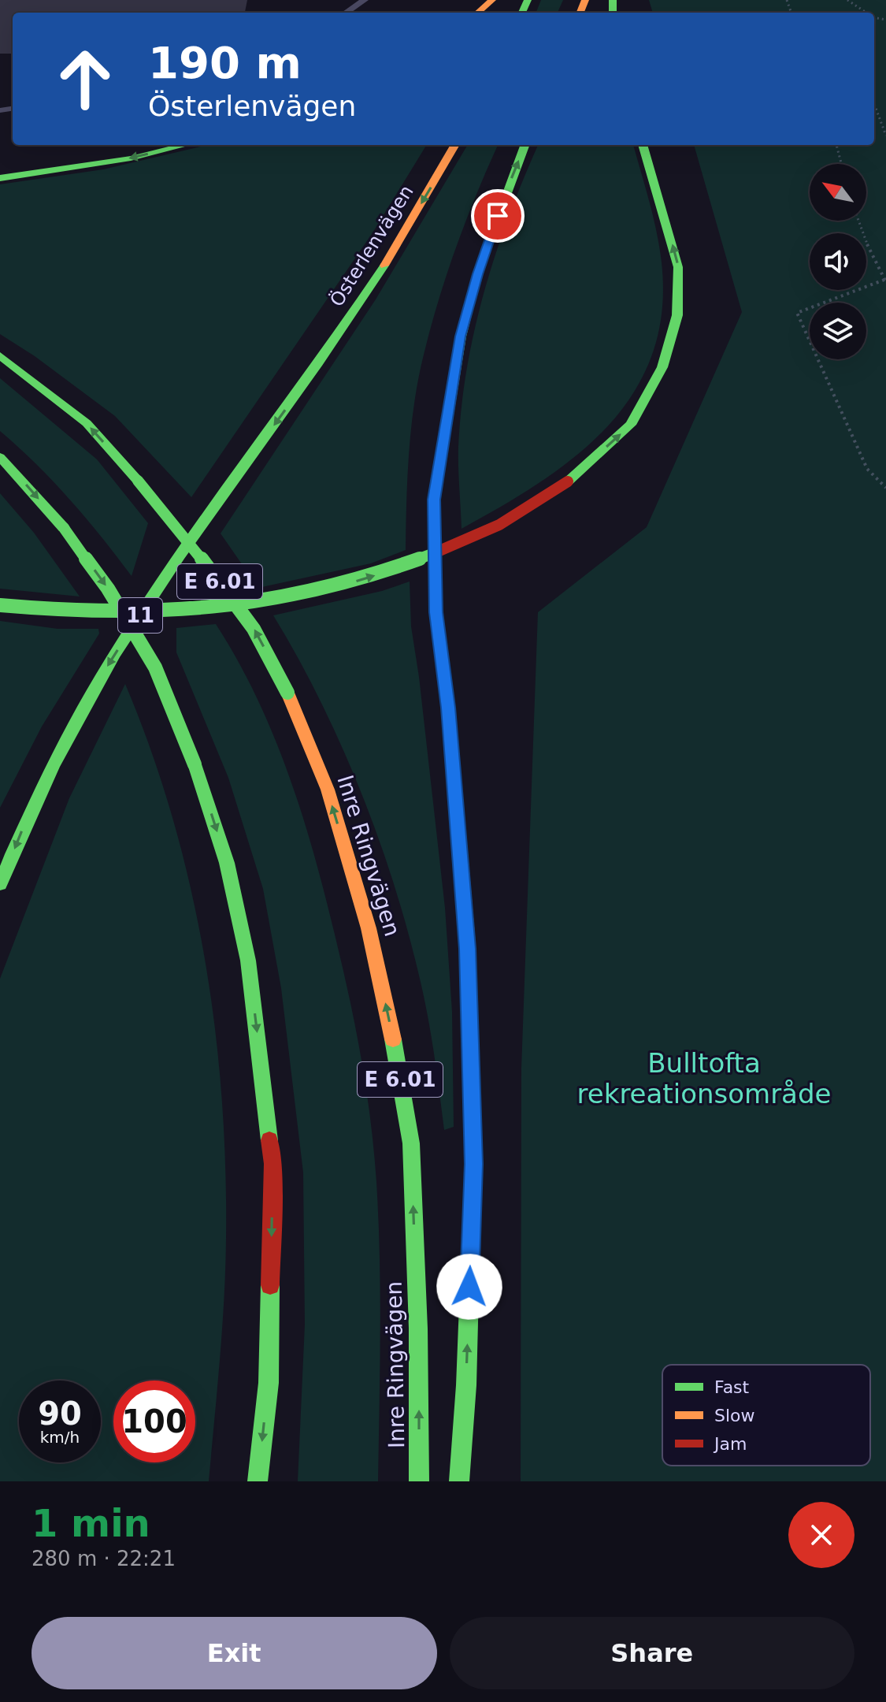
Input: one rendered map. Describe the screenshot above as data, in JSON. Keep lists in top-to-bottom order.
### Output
{
  "streets": {
    "highway": [
      "Österlenvägen",
      "E 6.01",
      "11",
      "Inre Ringvägen"
    ]
  },
  "one_way": ["Österlenvägen"],
  "parks": ["Bulltofta rekreationsområde"],
  "legend": ["Fast", "Slow", "Jam"],
  "north": "top left",
  "page": {
    "turn": ["190 m", "Österlenvägen"],
    "speed": "90 km/h",
    "limit": "100",
    "heading": ["1 min", "280 m · 22:21"],
    "buttons": ["Exit", "Share"]
  }
}
